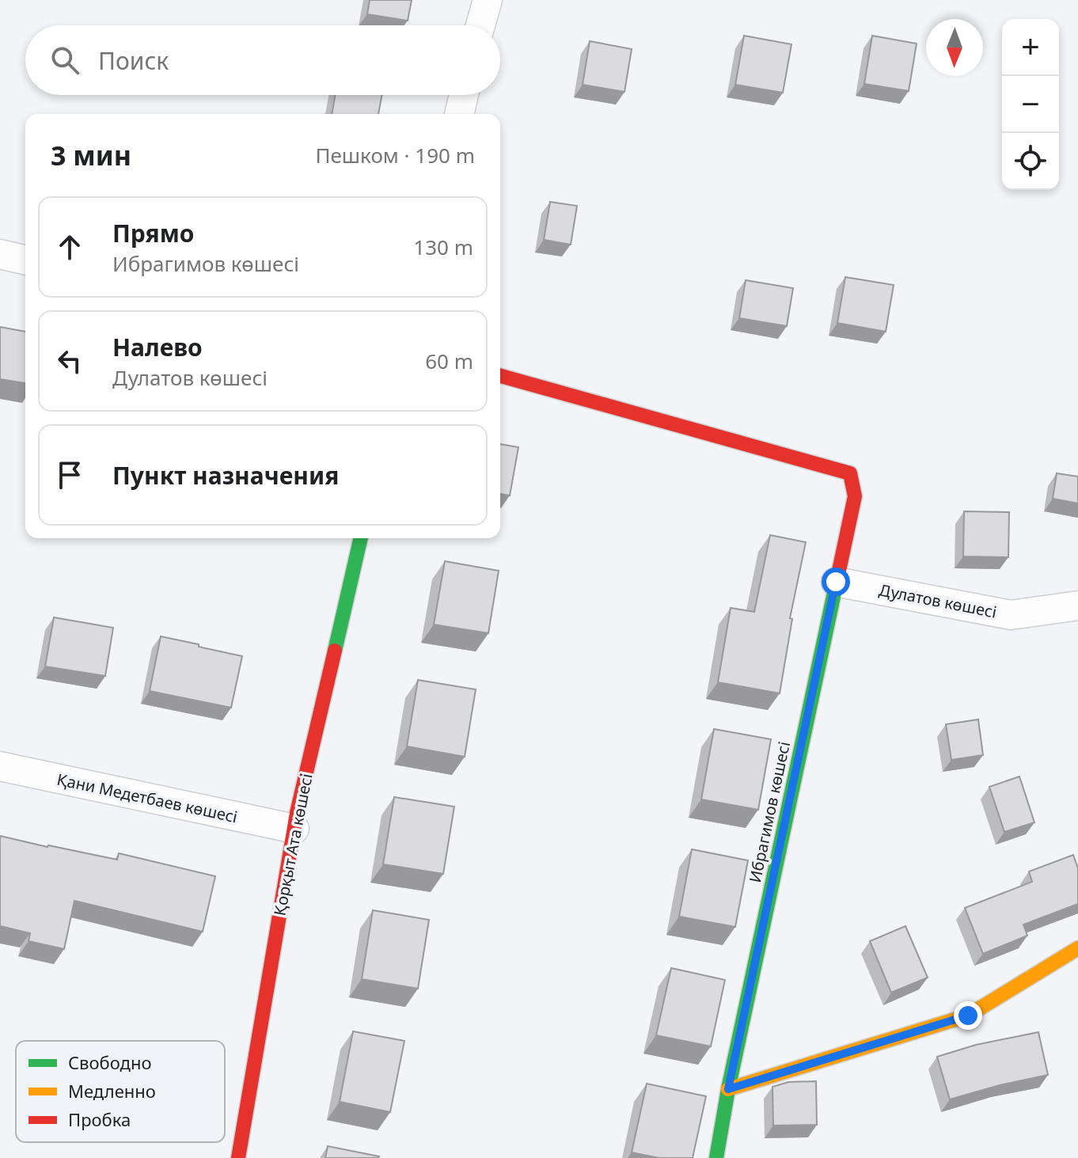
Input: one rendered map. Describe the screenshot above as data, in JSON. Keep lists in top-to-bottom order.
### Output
{
  "streets": {
    "street": [
      "Дулатов көшесі",
      "Қани Медетбаев көшесі",
      "Ибрагимов көшесі",
      "Қорқыт Ата көшесі"
    ]
  },
  "crossings": [
    ["Дулатов көшесі", "Ибрагимов көшесі"],
    ["Қани Медетбаев көшесі", "Қорқыт Ата көшесі"]
  ],
  "legend": ["Свободно", "Медленно", "Пробка"],
  "north": "bottom",
  "page": {
    "map_buttons": ["+", "−"],
    "search": "Поиск",
    "heading": ["3 мин", "Пешком · 190 m"],
    "list": [
      ["Прямо", "Ибрагимов көшесі", "130 m"],
      ["Налево", "Дулатов көшесі", "60 m"],
      "Пункт назначения"
    ]
  }
}
